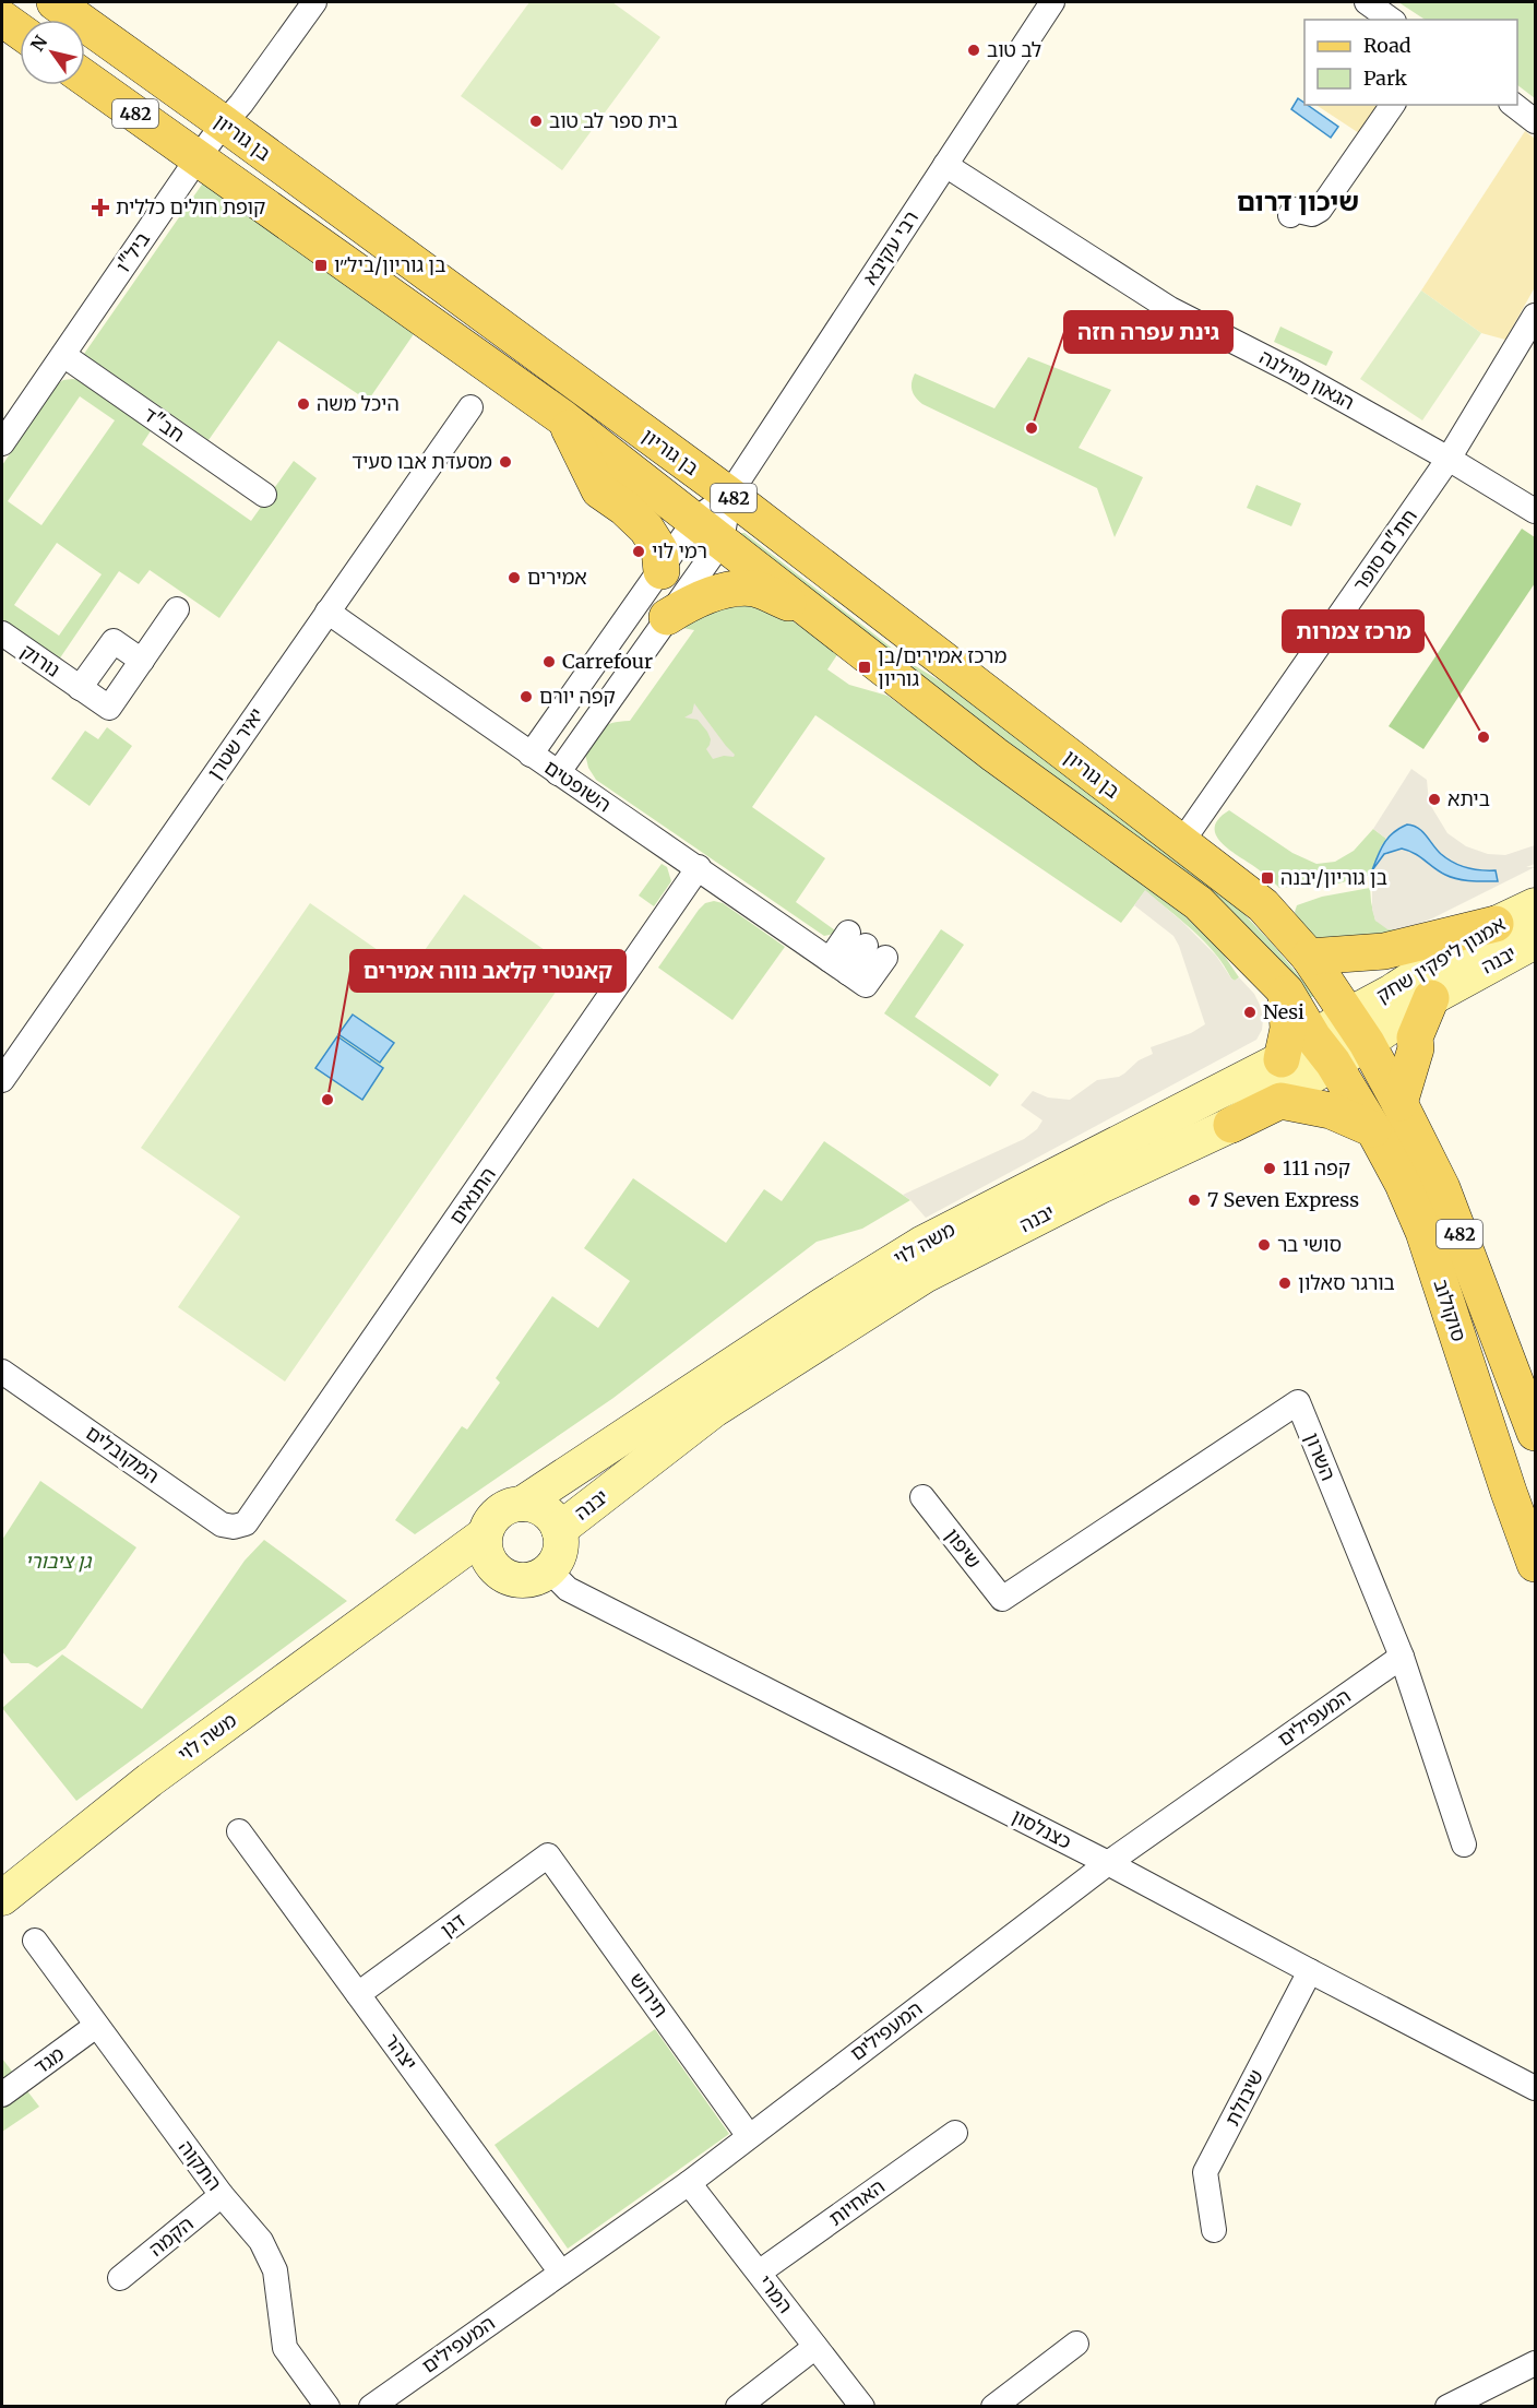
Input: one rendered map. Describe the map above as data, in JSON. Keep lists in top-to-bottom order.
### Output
{
  "streets": {
    "main road": ["482", "בן גוריון", "סוקולוב"],
    "street": [
      "רבי עקיבא",
      "ביל\"ו",
      "הגאון מוילנה",
      "חב\"ד",
      "חת\"ם סופר",
      "נורוק",
      "יאיר שטרן",
      "השופטים",
      "אמנון ליפקין שחק",
      "יבנה",
      "התנאים",
      "משה לוי",
      "המקובלים",
      "השרון",
      "שיפון",
      "המעפילים",
      "כצנלסון",
      "דגן",
      "תירוש",
      "יצהר",
      "מגד",
      "שיבולת",
      "התקוה",
      "האחיות",
      "הקמה",
      "המרי"
    ]
  },
  "crossings": [
    ["בן גוריון", "רבי עקיבא"],
    ["בן גוריון", "ביל\"ו"],
    ["בן גוריון", "חת\"ם סופר"],
    ["בן גוריון", "אמנון ליפקין שחק"],
    ["בן גוריון", "יבנה"],
    ["בן גוריון", "משה לוי"],
    ["בן גוריון", "סוקולוב"],
    ["רבי עקיבא", "הגאון מוילנה"],
    ["ביל\"ו", "חב\"ד"],
    ["הגאון מוילנה", "חת\"ם סופר"],
    ["יאיר שטרן", "השופטים"],
    ["השופטים", "התנאים"],
    ["אמנון ליפקין שחק", "יבנה"],
    ["אמנון ליפקין שחק", "סוקולוב"],
    ["יבנה", "משה לוי"],
    ["יבנה", "סוקולוב"],
    ["יבנה", "כצנלסון"],
    ["התנאים", "המקובלים"],
    ["משה לוי", "סוקולוב"],
    ["משה לוי", "כצנלסון"],
    ["השרון", "שיפון"],
    ["השרון", "המעפילים"],
    ["המעפילים", "כצנלסון"],
    ["המעפילים", "תירוש"],
    ["המעפילים", "יצהר"],
    ["המעפילים", "המרי"],
    ["כצנלסון", "שיבולת"],
    ["דגן", "תירוש"],
    ["דגן", "יצהר"],
    ["מגד", "התקוה"],
    ["התקוה", "הקמה"],
    ["האחיות", "המרי"]
  ],
  "districts": ["שיכון דרום"],
  "parks": ["גן ציבורי"],
  "places": {
    "other": [
      "לב טוב",
      "בית ספר לב טוב",
      "היכל משה",
      "גינת עפרה חזה",
      "מסעדת אבו סעיד",
      "רמי לוי",
      "אמירים",
      "Carrefour",
      "קפה יורם",
      "מרכז צמרות",
      "ביתא",
      "Nesi",
      "קאנטרי קלאב נווה אמירים",
      "קפה 111",
      "7 Seven Express",
      "סושי בר",
      "בורגר סאלון"
    ],
    "health": ["קופת חולים כללית"],
    "transit": ["בן גוריון/ביל״ו", "מרכז אמירים/בן גוריון", "בן גוריון/יבנה"]
  },
  "legend": ["Road", "Park"],
  "north": "top left"
}
